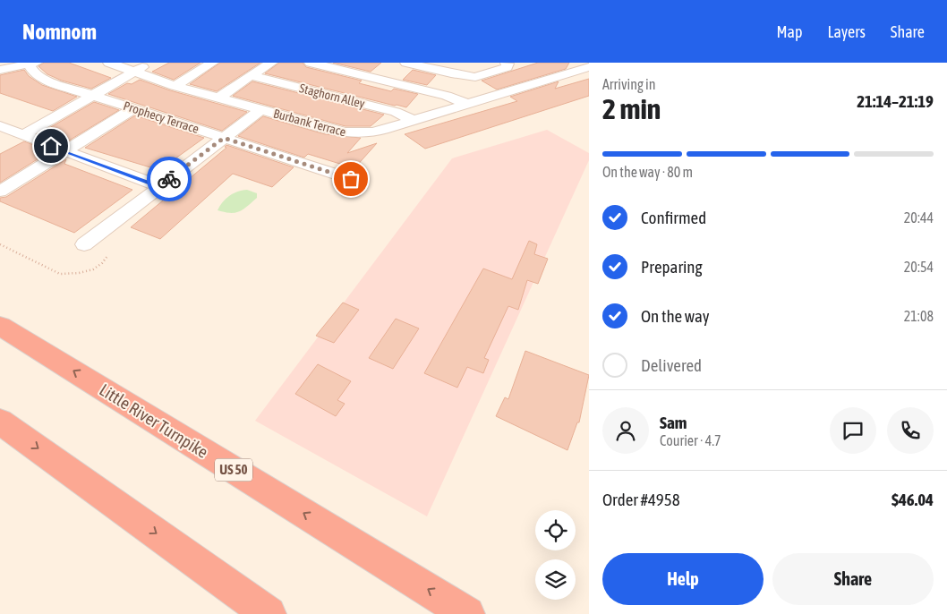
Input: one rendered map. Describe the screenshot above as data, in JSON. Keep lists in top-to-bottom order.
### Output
{
  "streets": {
    "highway": ["Little River Turnpike", "US 50"],
    "street": ["Staghorn Alley", "Prophecy Terrace", "Burbank Terrace"]
  },
  "crossings": [
    ["Staghorn Alley", "Burbank Terrace"]
  ],
  "page": {
    "header": "Nomnom",
    "nav": ["Map", "Layers", "Share"],
    "heading": ["2 min", "Arriving in", "21:14–21:19"],
    "panel": [
      "Sam",
      "Courier · 4.7",
      "Order #4958",
      "$46.04"
    ],
    "bar": "On the way · 80 m",
    "list": [
      ["Confirmed", "20:44"],
      ["Preparing", "20:54"],
      ["On the way", "21:08"],
      "Delivered"
    ],
    "buttons": ["Help", "Share"]
  }
}
